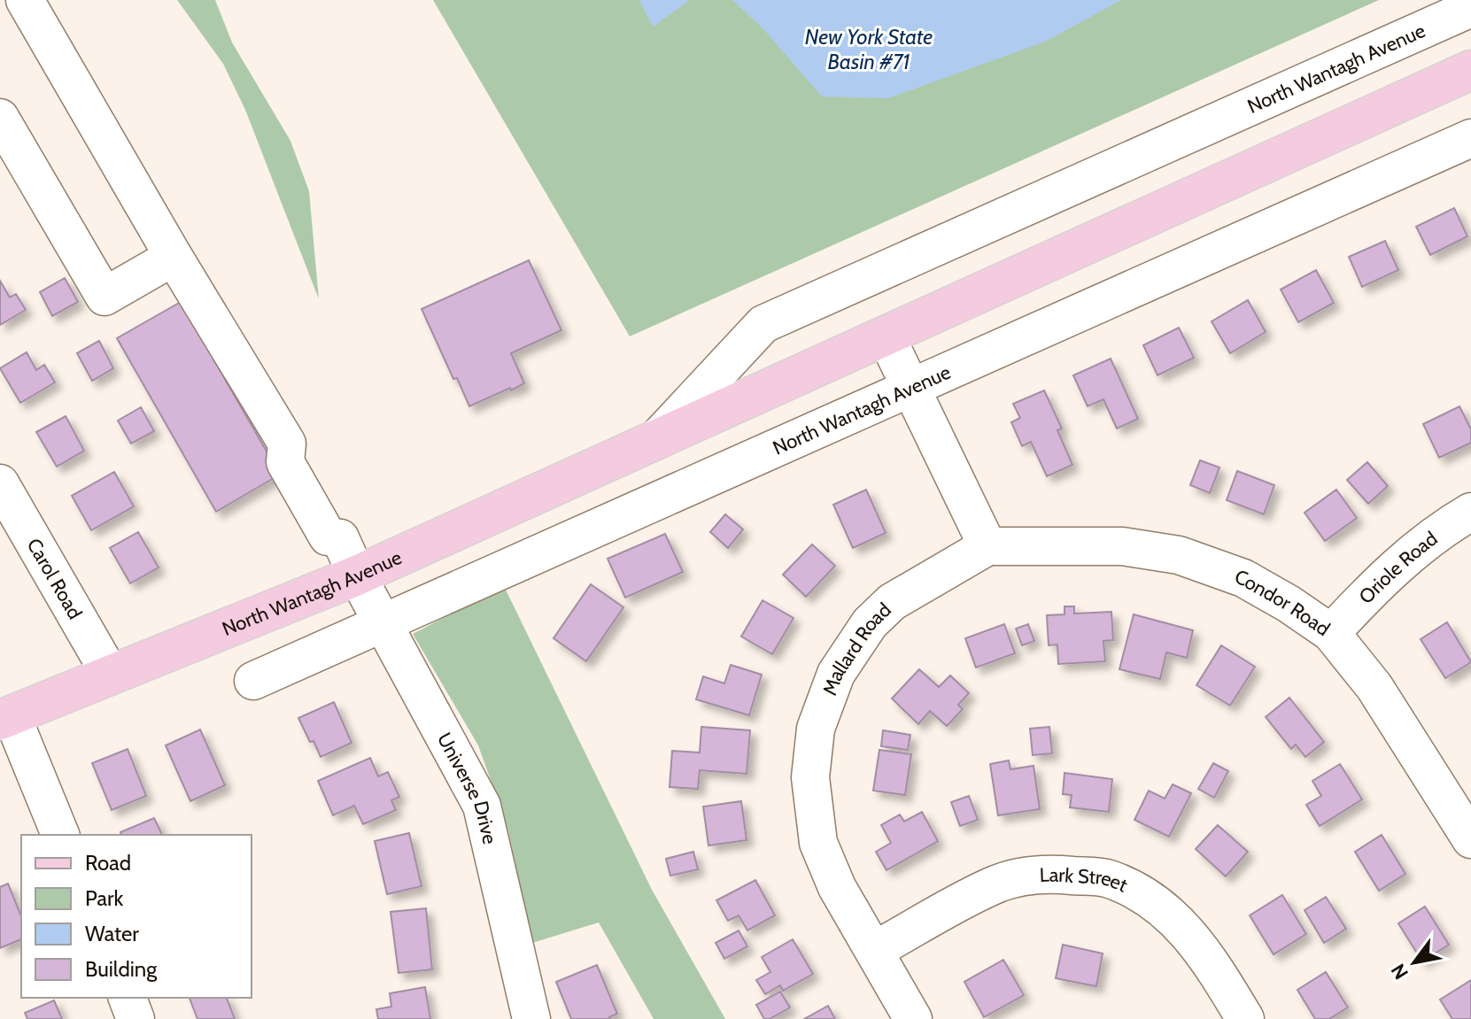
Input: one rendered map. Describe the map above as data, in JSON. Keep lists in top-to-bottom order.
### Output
{
  "streets": {
    "main road": ["North Wantagh Avenue"],
    "street": [
      "Oriole Road",
      "Carol Road",
      "Condor Road",
      "Mallard Road",
      "Universe Drive",
      "Lark Street"
    ]
  },
  "crossings": [
    ["North Wantagh Avenue", "Carol Road"],
    ["North Wantagh Avenue", "Universe Drive"],
    ["Oriole Road", "Condor Road"],
    ["Condor Road", "Mallard Road"],
    ["Mallard Road", "Lark Street"]
  ],
  "water": ["New York State Basin #71"],
  "legend": [
    "Road",
    "Park",
    "Water",
    "Building"
  ],
  "north": "bottom left"
}
